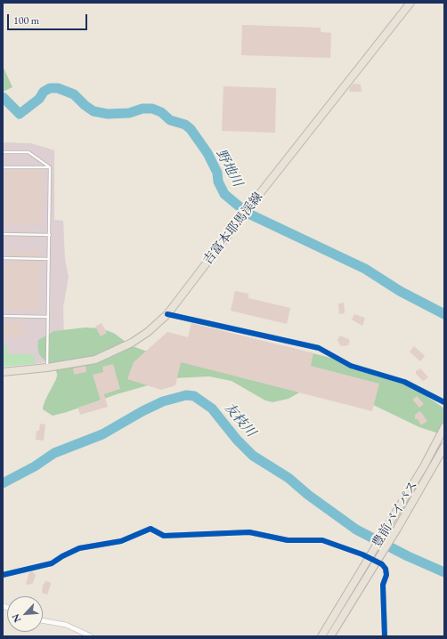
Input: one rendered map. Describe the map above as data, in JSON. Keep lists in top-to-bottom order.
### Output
{
  "streets": {
    "main road": ["吉富本耶馬渓線", "豊前バイパス"]
  },
  "water": ["野地川", "友枝川"],
  "scale_bar": "100 m",
  "north": "bottom left"
}
